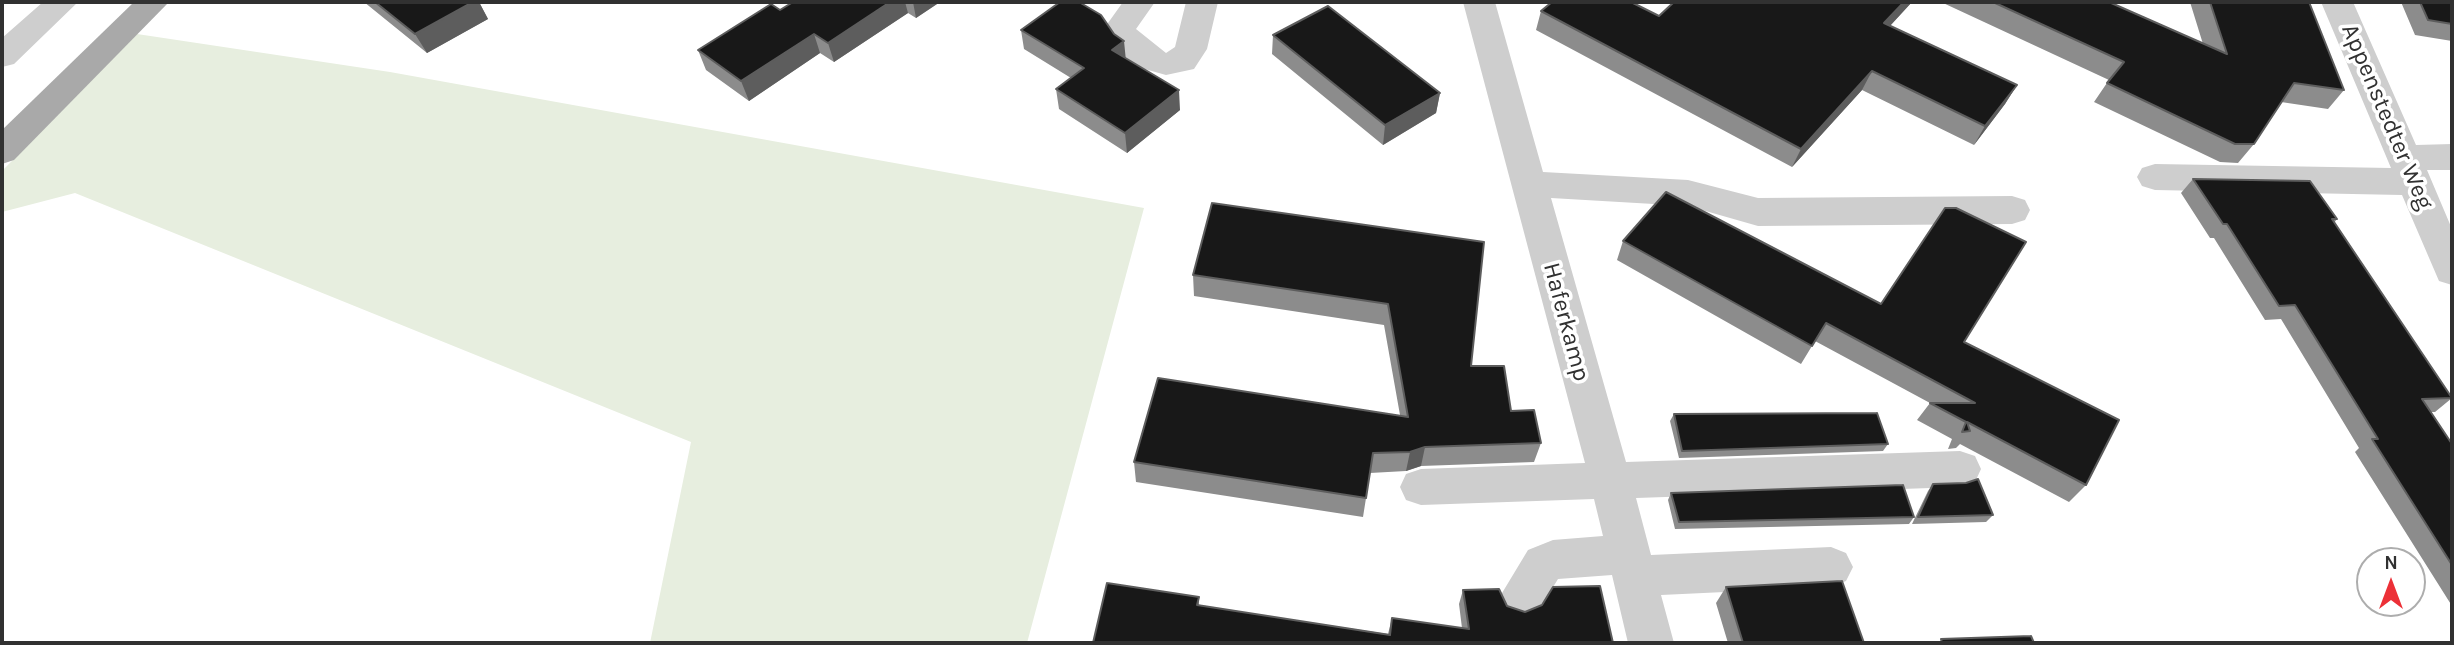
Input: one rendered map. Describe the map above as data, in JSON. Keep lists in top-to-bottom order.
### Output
{
  "streets": {
    "street": ["Appenstedter Weg", "Haferkamp"]
  },
  "north": "top"
}
